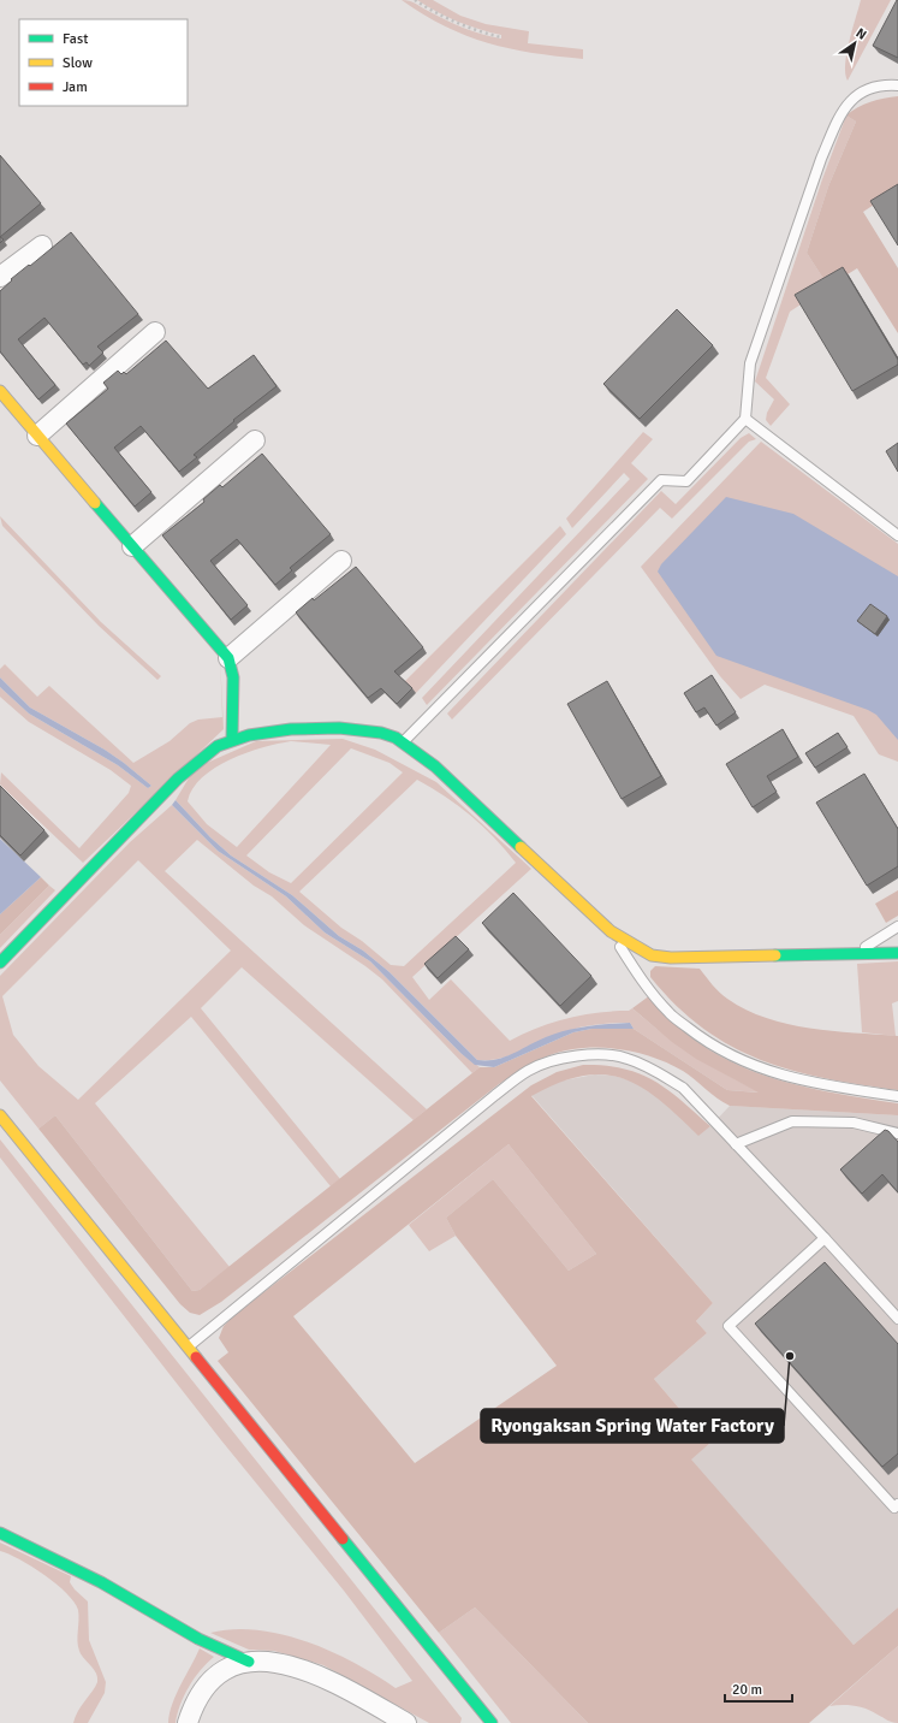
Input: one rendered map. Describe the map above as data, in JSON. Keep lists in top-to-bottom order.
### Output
{
  "places": ["Ryongaksan Spring Water Factory"],
  "legend": ["Fast", "Slow", "Jam"],
  "scale_bar": "20 m",
  "north": "top right"
}
